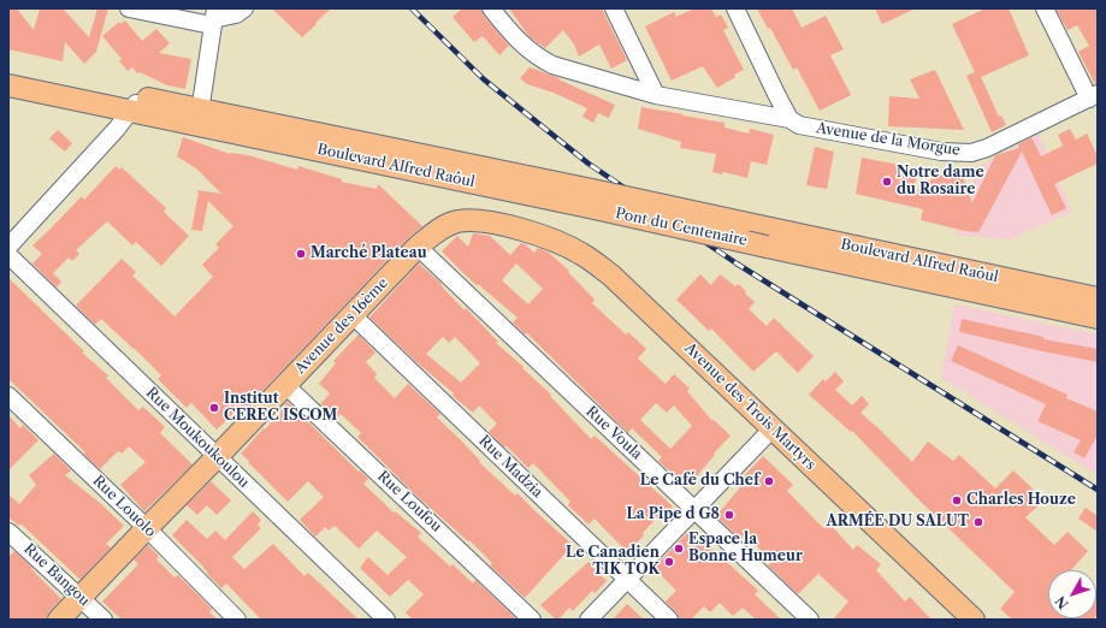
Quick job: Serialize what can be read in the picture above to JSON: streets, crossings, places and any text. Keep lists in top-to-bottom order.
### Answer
{
  "streets": {
    "main road": [
      "Boulevard Alfred Raôul",
      "Pont du Centenaire",
      "Avenue des 16ème",
      "Avenue des Trois Martyrs"
    ],
    "street": [
      "Avenue de la Morgue",
      "Rue Voula",
      "Rue Moukoukoulou",
      "Rue Madzia",
      "Rue Loufou",
      "Rue Louolo",
      "Rue Bangou"
    ]
  },
  "crossings": [
    ["Boulevard Alfred Raôul", "Pont du Centenaire"],
    ["Avenue des 16ème", "Avenue des Trois Martyrs"],
    ["Avenue des 16ème", "Rue Voula"],
    ["Avenue des 16ème", "Rue Moukoukoulou"],
    ["Avenue des 16ème", "Rue Madzia"],
    ["Avenue des 16ème", "Rue Loufou"],
    ["Avenue des 16ème", "Rue Louolo"],
    ["Avenue des 16ème", "Rue Bangou"]
  ],
  "places": [
    "Notre dame du Rosaire",
    "Marché Plateau",
    "Institut CEREC ISCOM",
    "Le Café du Chef",
    "Charles Houze",
    "La Pipe d G8",
    "ARMÉE DU SALUT",
    "Espace la Bonne Humeur",
    "Le Canadien TIK TOK"
  ],
  "north": "bottom left"
}
